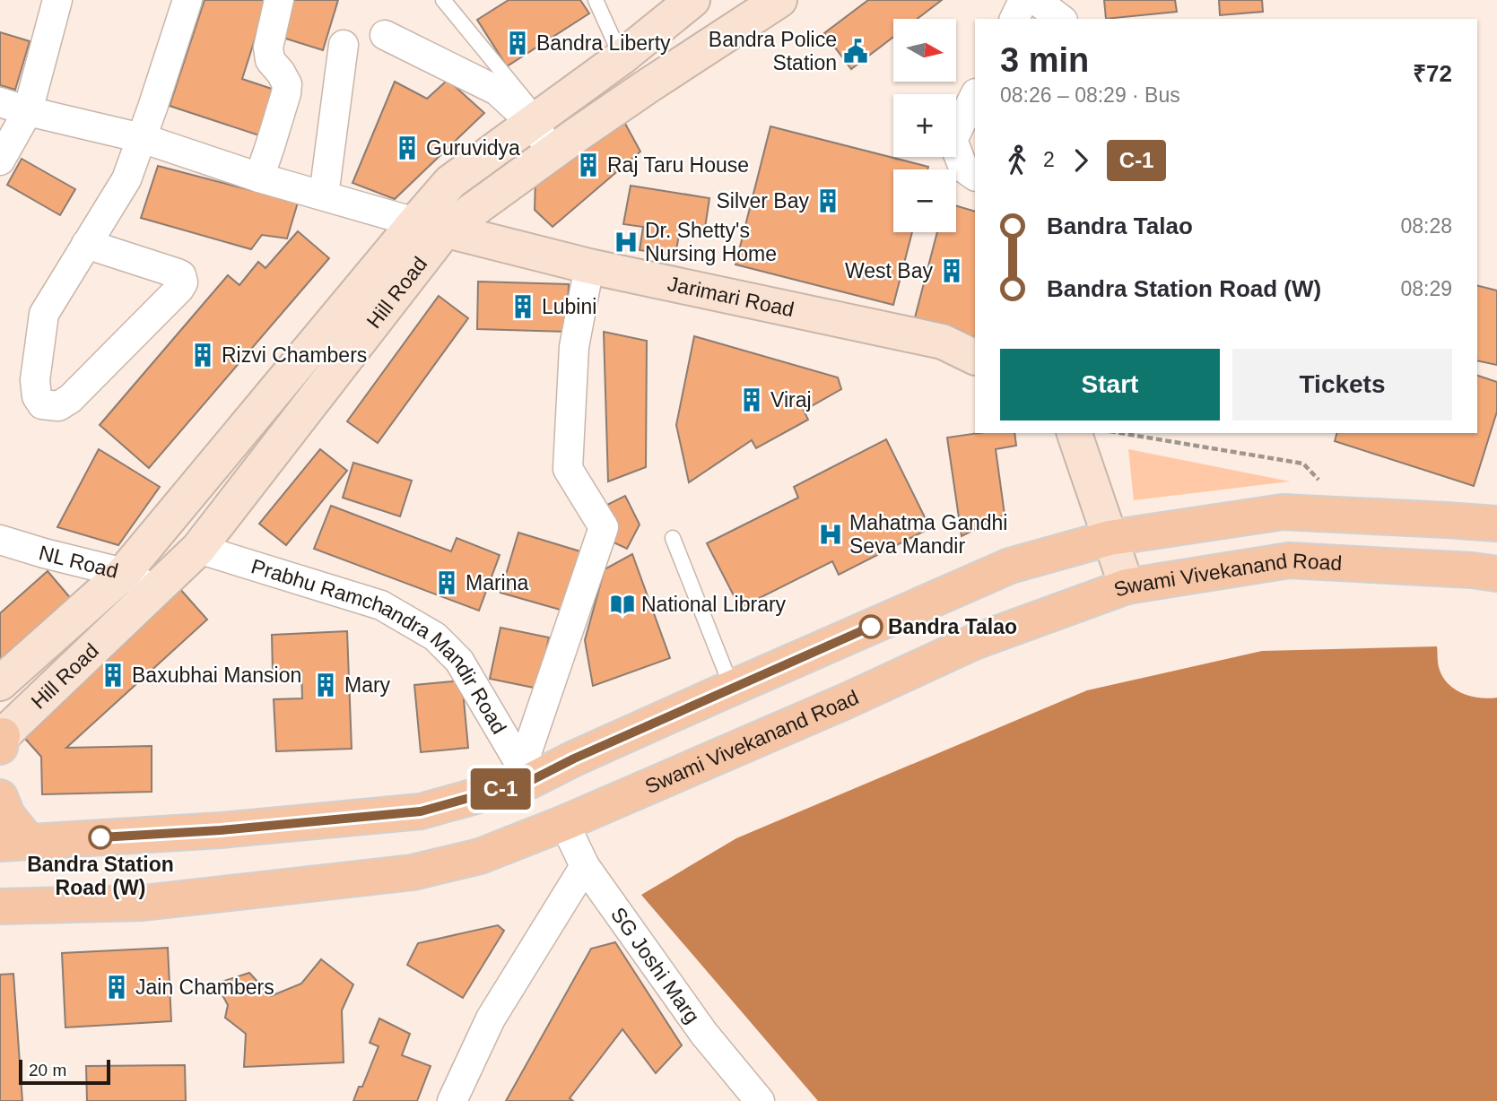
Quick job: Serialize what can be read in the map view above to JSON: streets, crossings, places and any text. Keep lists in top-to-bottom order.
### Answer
{
  "streets": {
    "main road": ["Hill Road", "Jarimari Road", "Swami Vivekanand Road"],
    "street": ["NL Road", "Prabhu Ramchandra Mandir Road", "SG Joshi Marg"]
  },
  "crossings": [
    ["Hill Road", "Jarimari Road"],
    ["Hill Road", "NL Road"],
    ["Hill Road", "Prabhu Ramchandra Mandir Road"],
    ["Swami Vivekanand Road", "SG Joshi Marg"]
  ],
  "places": {
    "building": [
      "Bandra Liberty",
      "Guruvidya",
      "Raj Taru House",
      "Silver Bay",
      "West Bay",
      "Lubini",
      "Rizvi Chambers",
      "Viraj",
      "Marina",
      "Baxubhai Mansion",
      "Mary",
      "Jain Chambers"
    ],
    "public building": ["Bandra Police Station"],
    "hospital": ["Dr. Shetty's Nursing Home", "Mahatma Gandhi Seva Mandir"],
    "library": ["National Library"],
    "other": ["Bandra Talao", "Bandra Station Road (W)"]
  },
  "lines": ["bus line C-1"],
  "scale_bar": "20 m",
  "north": "right",
  "page": {
    "on_map": "C-1",
    "map_buttons": ["+", "−"],
    "heading": ["3 min", "08:26 – 08:29 · Bus", "₹72"],
    "legs": ["2", "C-1"],
    "list": [
      {
        "name": "Bandra Talao",
        "value": "08:28"
      },
      {
        "name": "Bandra Station Road (W)",
        "value": "08:29"
      }
    ],
    "buttons": ["Start", "Tickets"],
    "scale": "20 m"
  }
}
